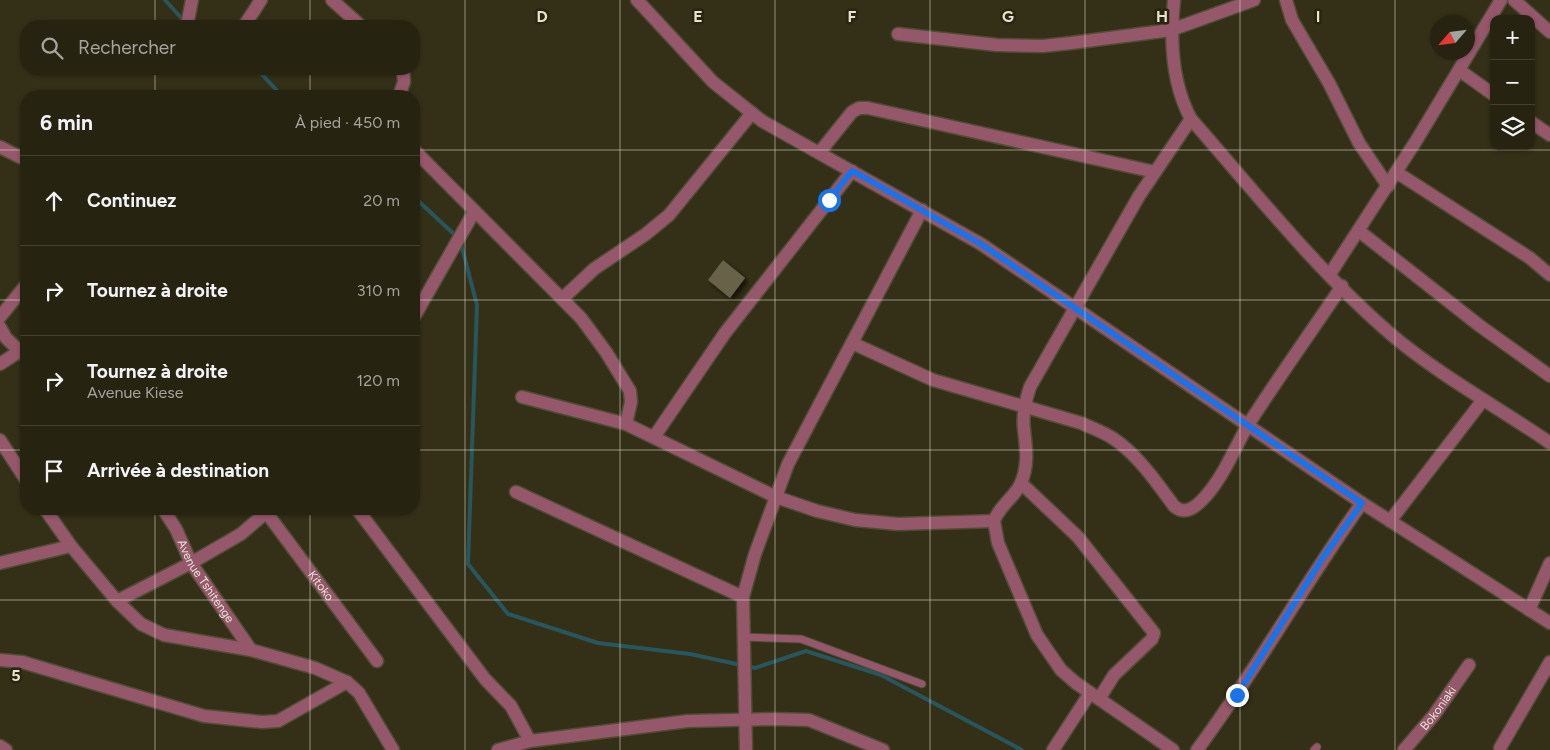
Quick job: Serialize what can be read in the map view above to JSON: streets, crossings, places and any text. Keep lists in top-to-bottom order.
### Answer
{
  "streets": {
    "street": ["Avenue Tshitenge", "Kitoko", "Bokoniaki"]
  },
  "north": "bottom left",
  "page": {
    "map_buttons": ["+", "−"],
    "search": "Rechercher",
    "heading": ["6 min", "À pied · 450 m"],
    "list": [
      ["Continuez", "20 m"],
      ["Tournez à droite", "310 m"],
      ["Tournez à droite", "Avenue Kiese", "120 m"],
      "Arrivée à destination"
    ]
  },
  "grid": {
    "columns": [
      "D",
      "E",
      "F",
      "G",
      "H",
      "I"
    ],
    "rows": ["5"]
  }
}
